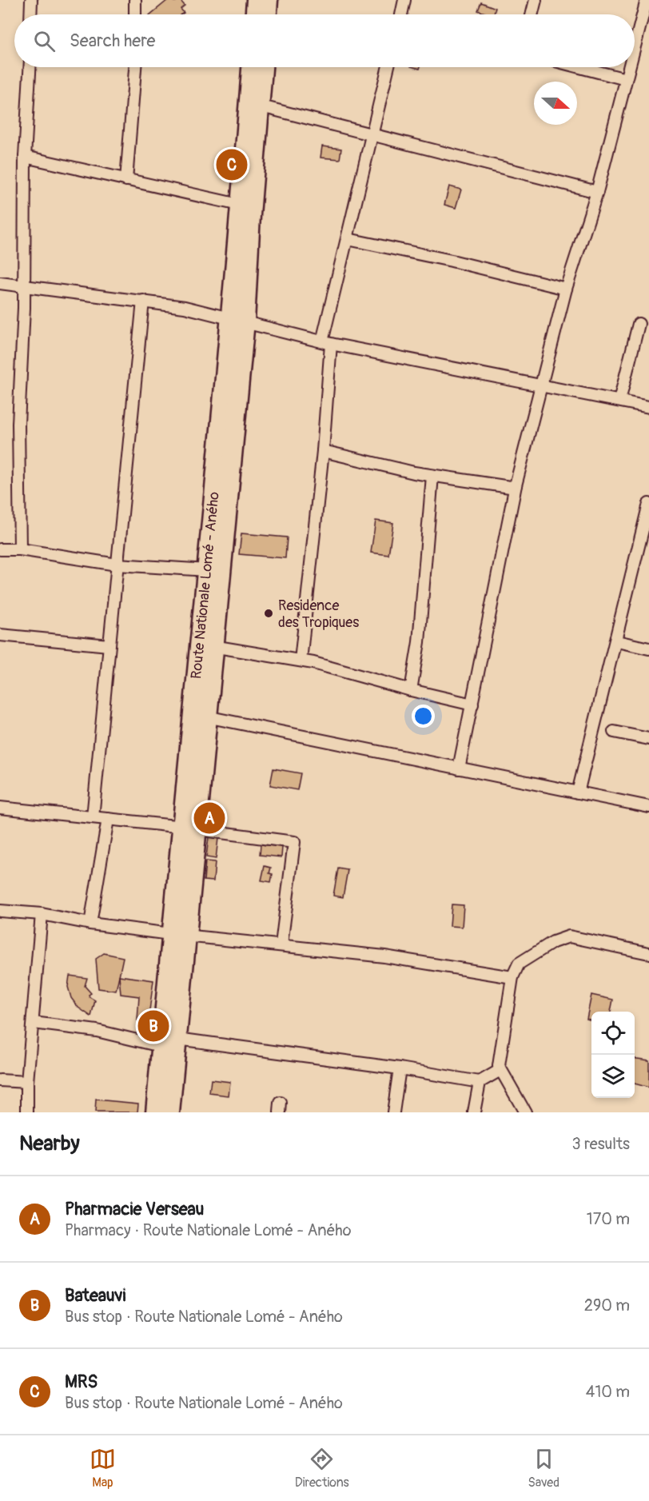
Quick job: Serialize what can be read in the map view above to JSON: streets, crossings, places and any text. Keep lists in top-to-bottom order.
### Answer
{
  "streets": {
    "highway": ["Route Nationale Lomé - Aného"]
  },
  "places": ["Residence des Tropiques"],
  "north": "right",
  "page": {
    "search": "Search here",
    "pins": ["C", "A", "B"],
    "heading": ["Nearby", "3 results"],
    "list": [
      {
        "mark": "A",
        "name": "Pharmacie Verseau",
        "note": "Pharmacy · Route Nationale Lomé - Aného",
        "value": "170 m"
      },
      {
        "mark": "B",
        "name": "Bateauvi",
        "note": "Bus stop · Route Nationale Lomé - Aného",
        "value": "290 m"
      },
      {
        "mark": "C",
        "name": "MRS",
        "note": "Bus stop · Route Nationale Lomé - Aného",
        "value": "410 m"
      }
    ],
    "nav": ["Map", "Directions", "Saved"]
  }
}
